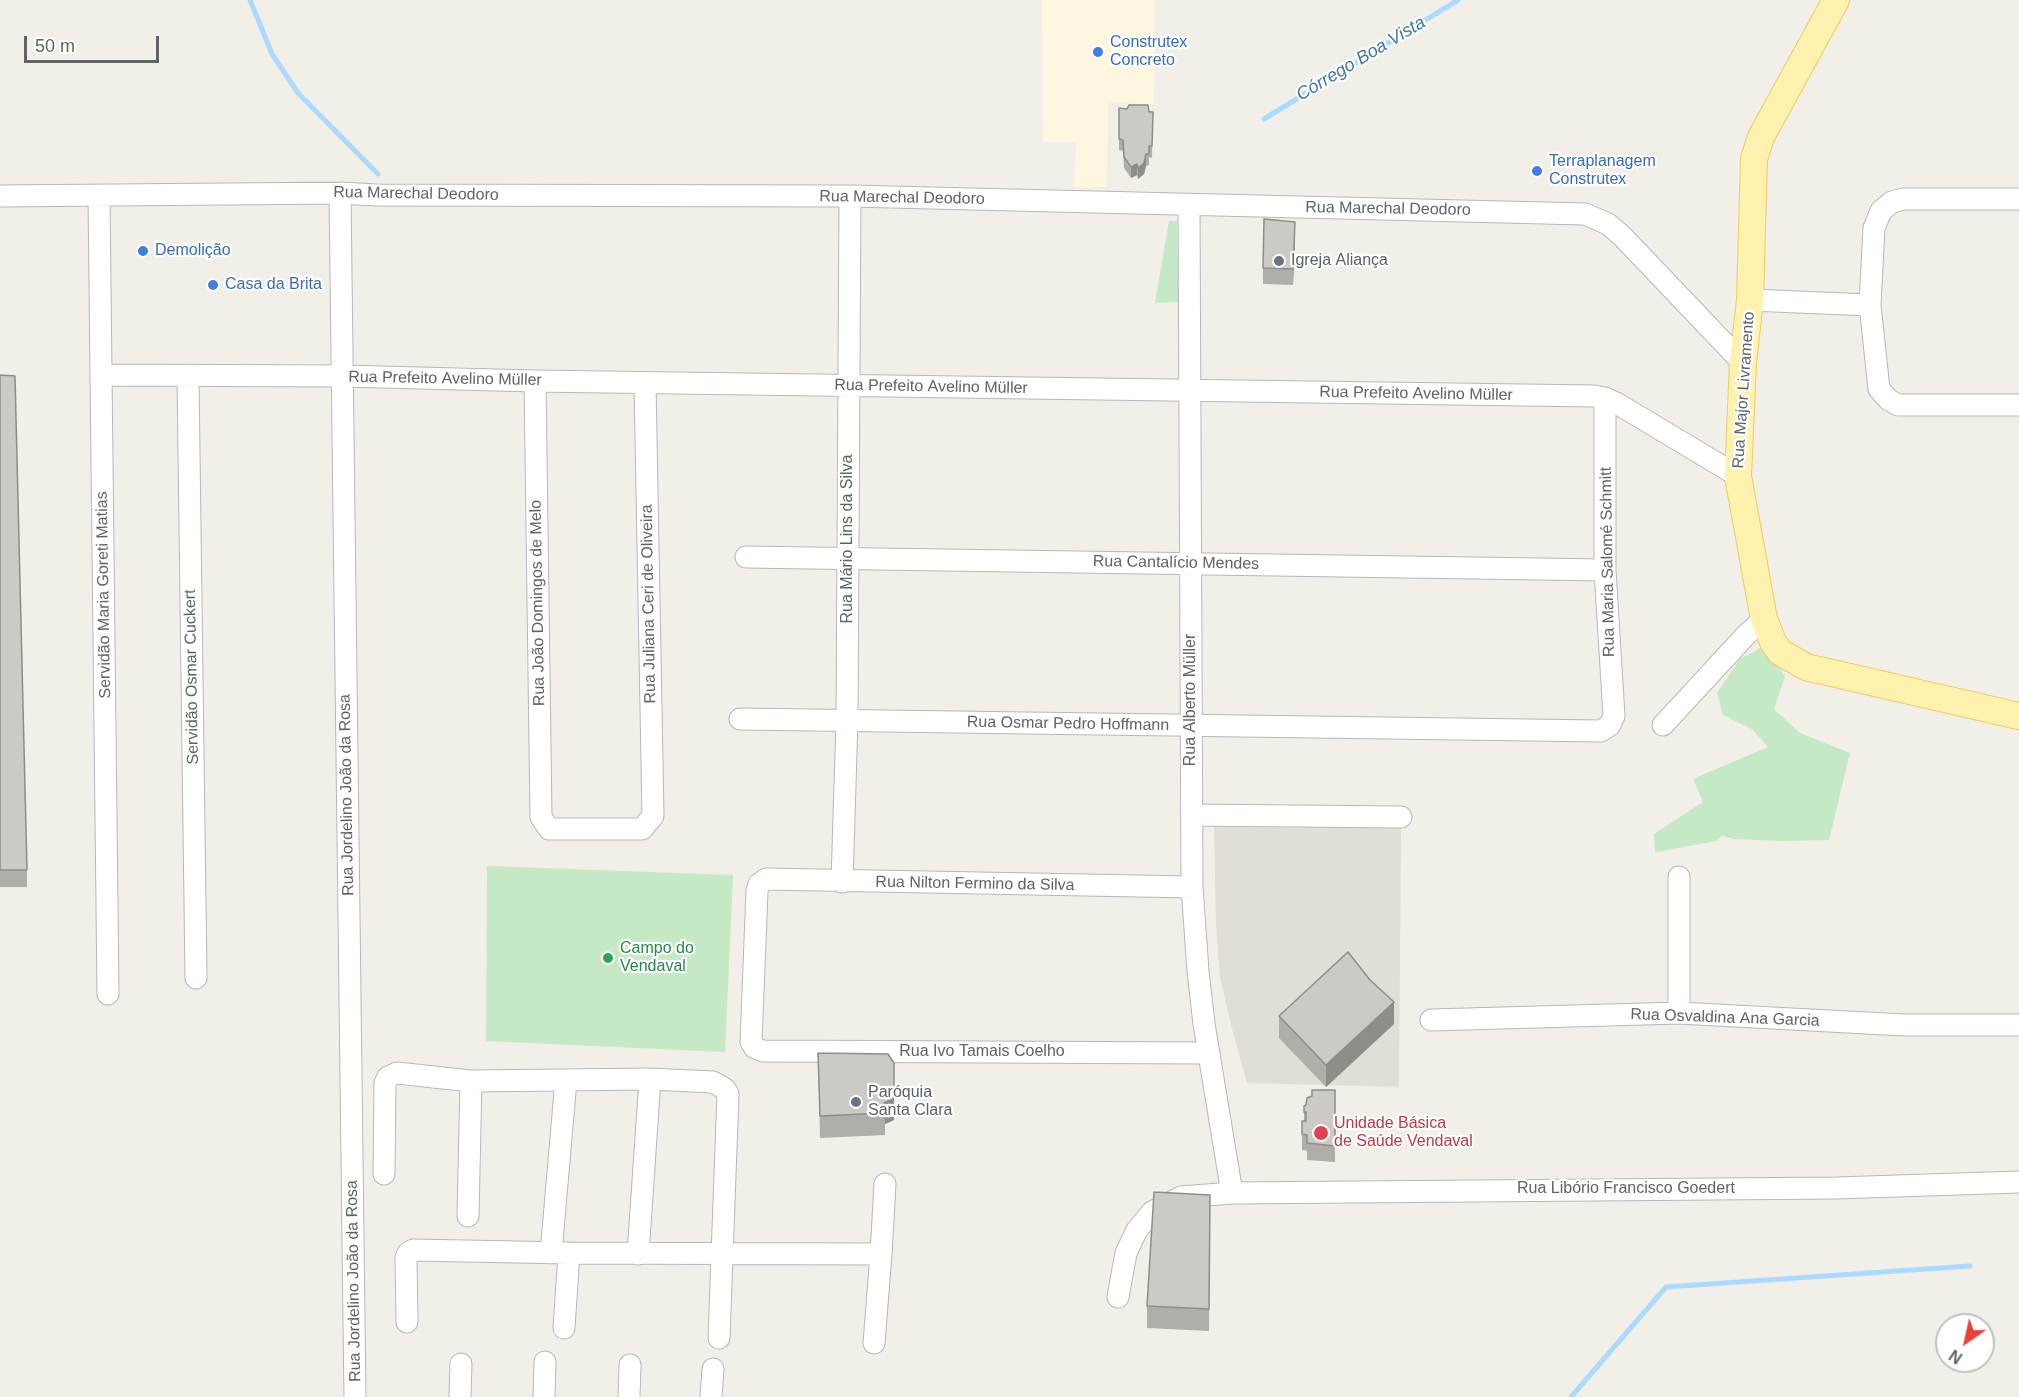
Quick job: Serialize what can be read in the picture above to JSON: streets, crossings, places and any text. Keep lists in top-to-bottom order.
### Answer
{
  "streets": {
    "main road": ["Rua Major Livramento"],
    "street": [
      "Rua Marechal Deodoro",
      "Rua Prefeito Avelino Müller",
      "Rua Mário Lins da Silva",
      "Rua Maria Salomé Schmitt",
      "Rua Cantalício Mendes",
      "Servidão Maria Goreti Matias",
      "Rua João Domingos de Melo",
      "Rua Juliana Ceri de Oliveira",
      "Servidão Osmar Cuckert",
      "Rua Alberto Müller",
      "Rua Osmar Pedro Hoffmann",
      "Rua Jordelino João da Rosa",
      "Rua Nilton Fermino da Silva",
      "Rua Osvaldina Ana Garcia",
      "Rua Ivo Tamais Coelho",
      "Rua Libório Francisco Goedert"
    ]
  },
  "crossings": [
    ["Rua Marechal Deodoro", "Rua Major Livramento"],
    ["Rua Marechal Deodoro", "Rua Mário Lins da Silva"],
    ["Rua Marechal Deodoro", "Servidão Maria Goreti Matias"],
    ["Rua Marechal Deodoro", "Rua Alberto Müller"],
    ["Rua Marechal Deodoro", "Rua Jordelino João da Rosa"],
    ["Rua Prefeito Avelino Müller", "Rua Major Livramento"],
    ["Rua Prefeito Avelino Müller", "Rua Mário Lins da Silva"],
    ["Rua Prefeito Avelino Müller", "Rua Maria Salomé Schmitt"],
    ["Rua Prefeito Avelino Müller", "Servidão Maria Goreti Matias"],
    ["Rua Prefeito Avelino Müller", "Rua João Domingos de Melo"],
    ["Rua Prefeito Avelino Müller", "Rua Juliana Ceri de Oliveira"],
    ["Rua Prefeito Avelino Müller", "Servidão Osmar Cuckert"],
    ["Rua Prefeito Avelino Müller", "Rua Alberto Müller"],
    ["Rua Prefeito Avelino Müller", "Rua Jordelino João da Rosa"],
    ["Rua Mário Lins da Silva", "Rua Cantalício Mendes"],
    ["Rua Mário Lins da Silva", "Rua Osmar Pedro Hoffmann"],
    ["Rua Mário Lins da Silva", "Rua Nilton Fermino da Silva"],
    ["Rua Maria Salomé Schmitt", "Rua Cantalício Mendes"],
    ["Rua Maria Salomé Schmitt", "Rua Osmar Pedro Hoffmann"],
    ["Rua Cantalício Mendes", "Rua Alberto Müller"],
    ["Rua João Domingos de Melo", "Rua Juliana Ceri de Oliveira"],
    ["Rua Alberto Müller", "Rua Osmar Pedro Hoffmann"],
    ["Rua Alberto Müller", "Rua Nilton Fermino da Silva"],
    ["Rua Alberto Müller", "Rua Ivo Tamais Coelho"],
    ["Rua Alberto Müller", "Rua Libório Francisco Goedert"],
    ["Rua Nilton Fermino da Silva", "Rua Ivo Tamais Coelho"]
  ],
  "water": ["Córrego Boa Vista"],
  "places": [
    "Construtex Concreto",
    "Terraplanagem Construtex",
    "Demolição",
    "Igreja Aliança",
    "Casa da Brita",
    "Campo do Vendaval",
    "Paróquia Santa Clara",
    "Unidade Básica de Saúde Vendaval"
  ],
  "scale_bar": "50 m",
  "north": "bottom left"
}
